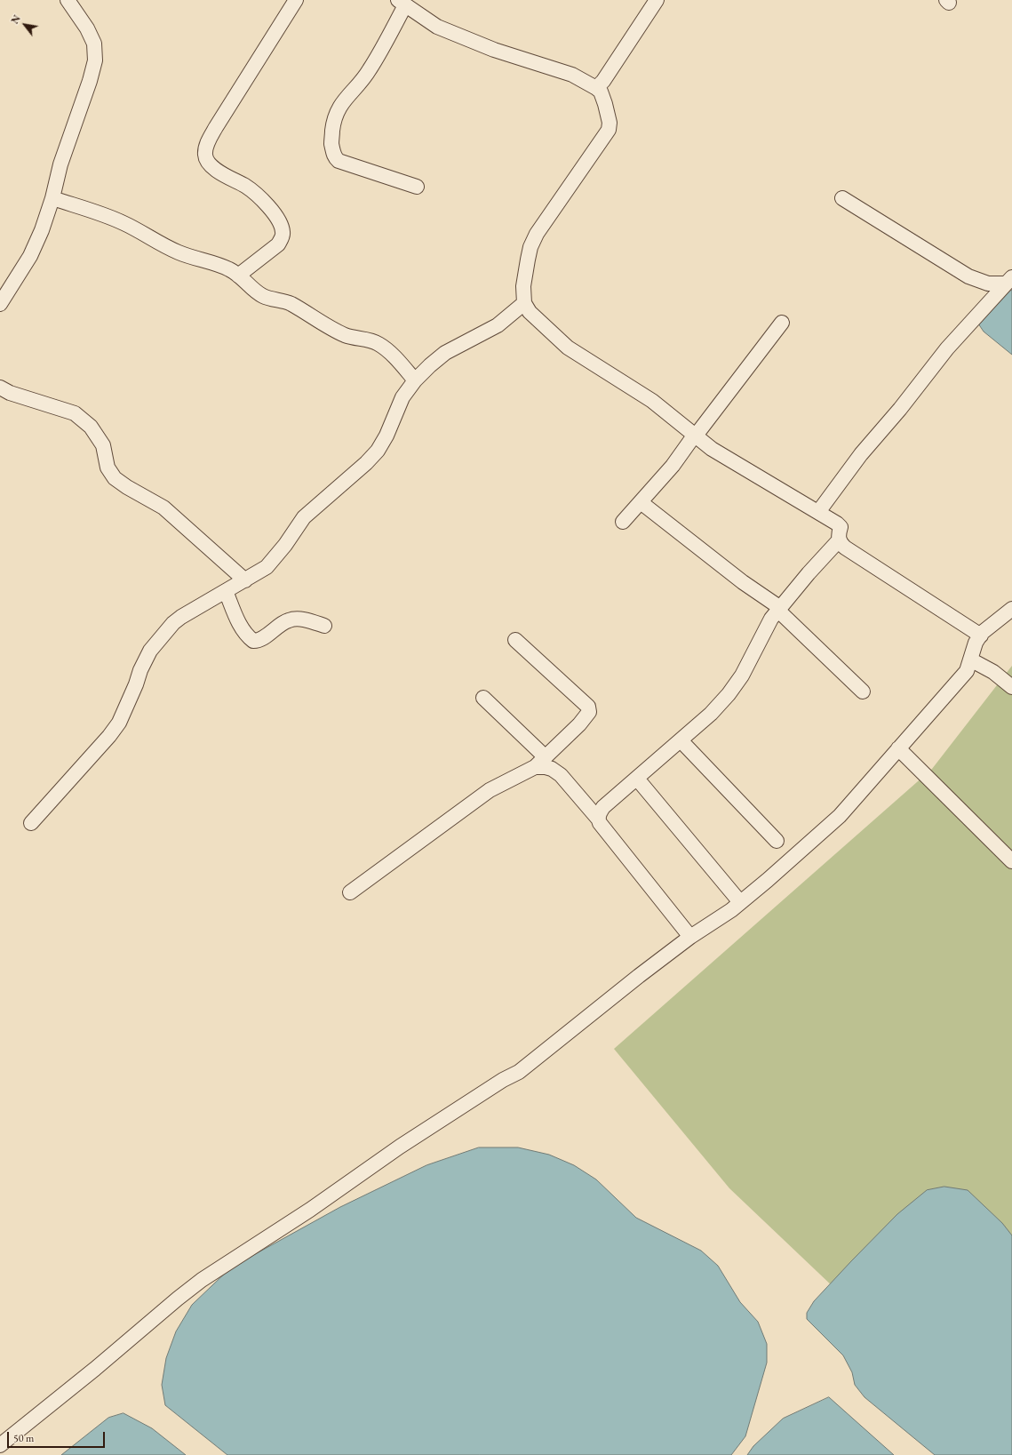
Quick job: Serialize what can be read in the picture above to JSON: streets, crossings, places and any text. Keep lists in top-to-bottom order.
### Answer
{
  "scale_bar": "50 m",
  "north": "top left"
}
